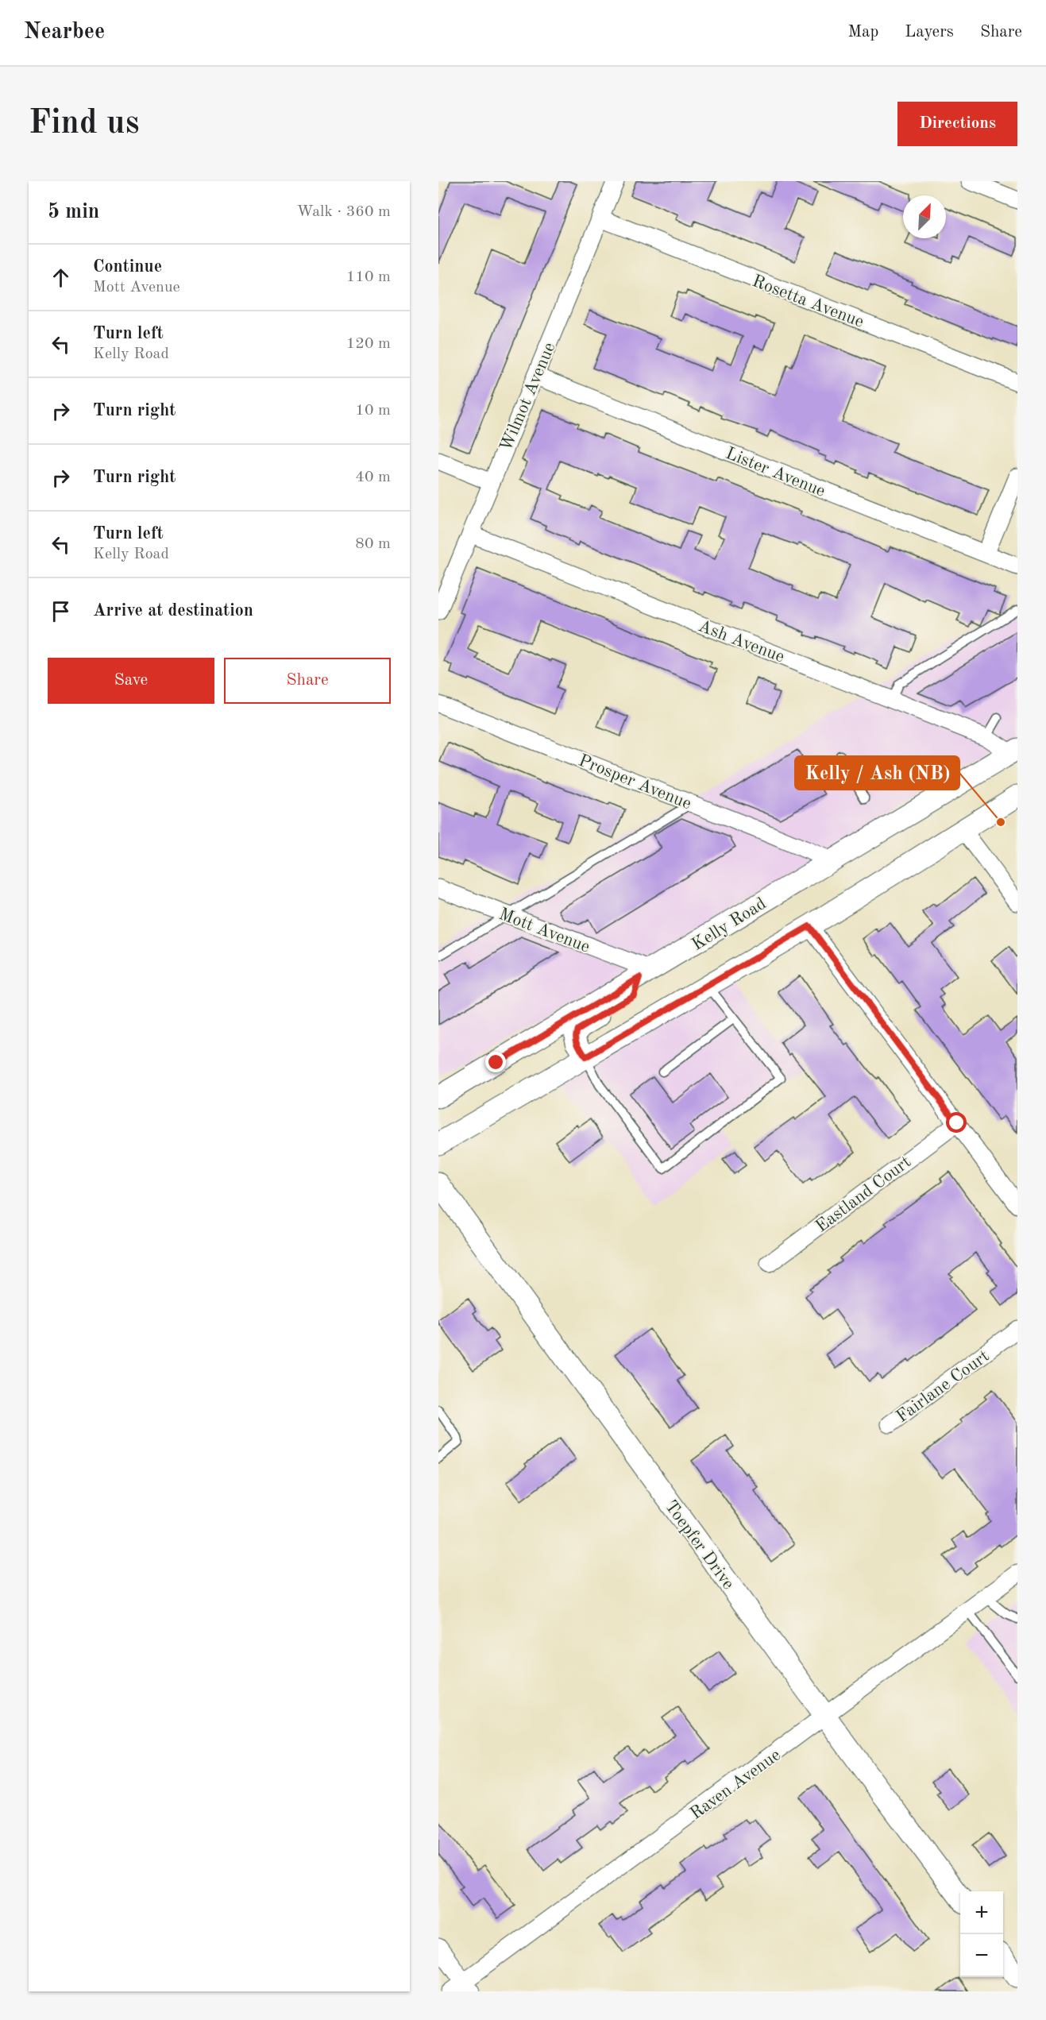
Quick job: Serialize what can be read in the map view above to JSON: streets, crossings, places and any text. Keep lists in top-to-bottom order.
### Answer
{
  "streets": {
    "street": [
      "Rosetta Avenue",
      "Wilmot Avenue",
      "Lister Avenue",
      "Ash Avenue",
      "Prosper Avenue",
      "Kelly Road",
      "Mott Avenue",
      "Eastland Court",
      "Fairlane Court",
      "Toepfer Drive",
      "Raven Avenue"
    ]
  },
  "crossings": [
    ["Rosetta Avenue", "Wilmot Avenue"],
    ["Wilmot Avenue", "Lister Avenue"],
    ["Wilmot Avenue", "Ash Avenue"],
    ["Ash Avenue", "Kelly Road"],
    ["Prosper Avenue", "Kelly Road"],
    ["Kelly Road", "Mott Avenue"],
    ["Toepfer Drive", "Raven Avenue"]
  ],
  "places": ["Kelly / Ash (NB)"],
  "north": "top right",
  "page": {
    "header": "Nearbee",
    "nav": ["Map", "Layers", "Share"],
    "buttons": [
      "Directions",
      ["Save", "Share"]
    ],
    "title": "Find us",
    "heading": ["5 min", "Walk · 360 m"],
    "list": [
      ["Continue", "Mott Avenue", "110 m"],
      ["Turn left", "Kelly Road", "120 m"],
      ["Turn right", "10 m"],
      ["Turn right", "40 m"],
      ["Turn left", "Kelly Road", "80 m"],
      "Arrive at destination"
    ],
    "map_buttons": ["+", "−"]
  }
}
